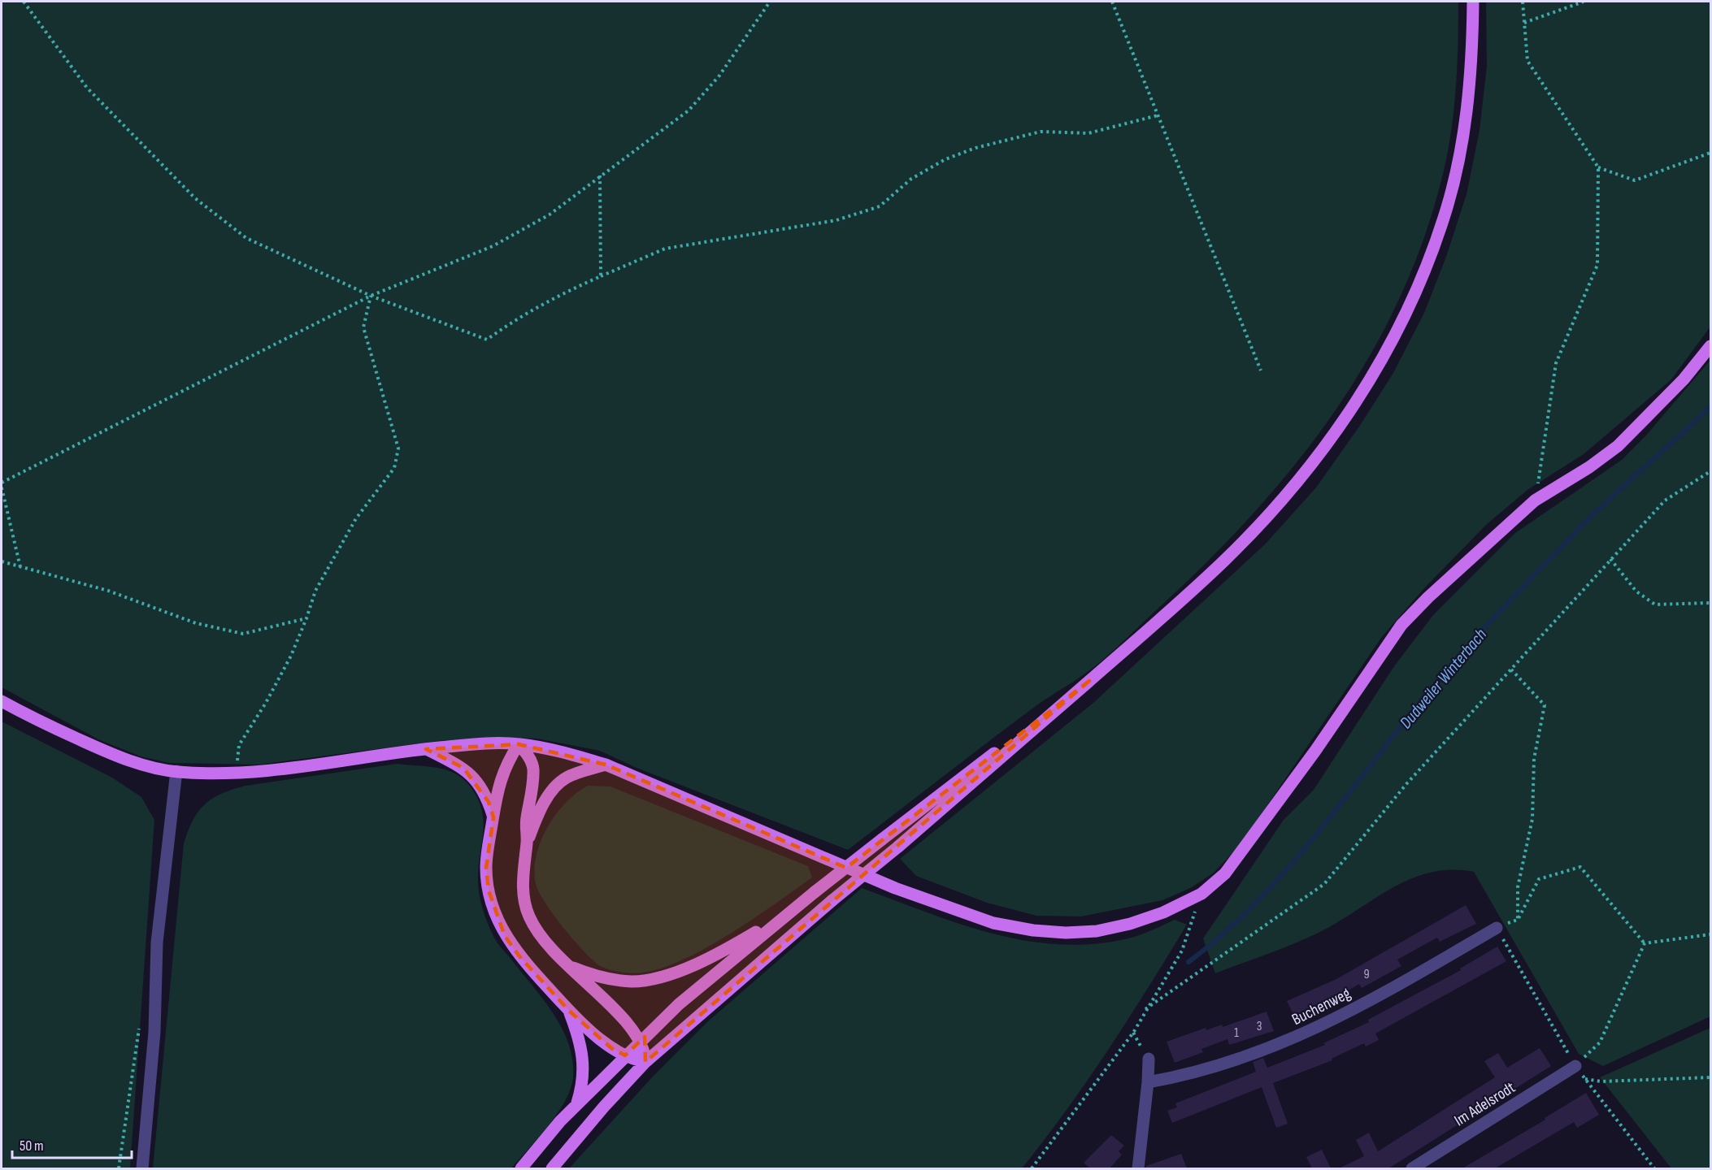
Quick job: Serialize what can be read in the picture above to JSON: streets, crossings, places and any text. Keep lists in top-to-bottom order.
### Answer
{
  "streets": {
    "street": ["Buchenweg", "Im Adelsrodt"]
  },
  "water": ["Dudweiler Winterbach"],
  "house_numbers": ["9", "3", "1"],
  "scale_bar": "50 m"
}
